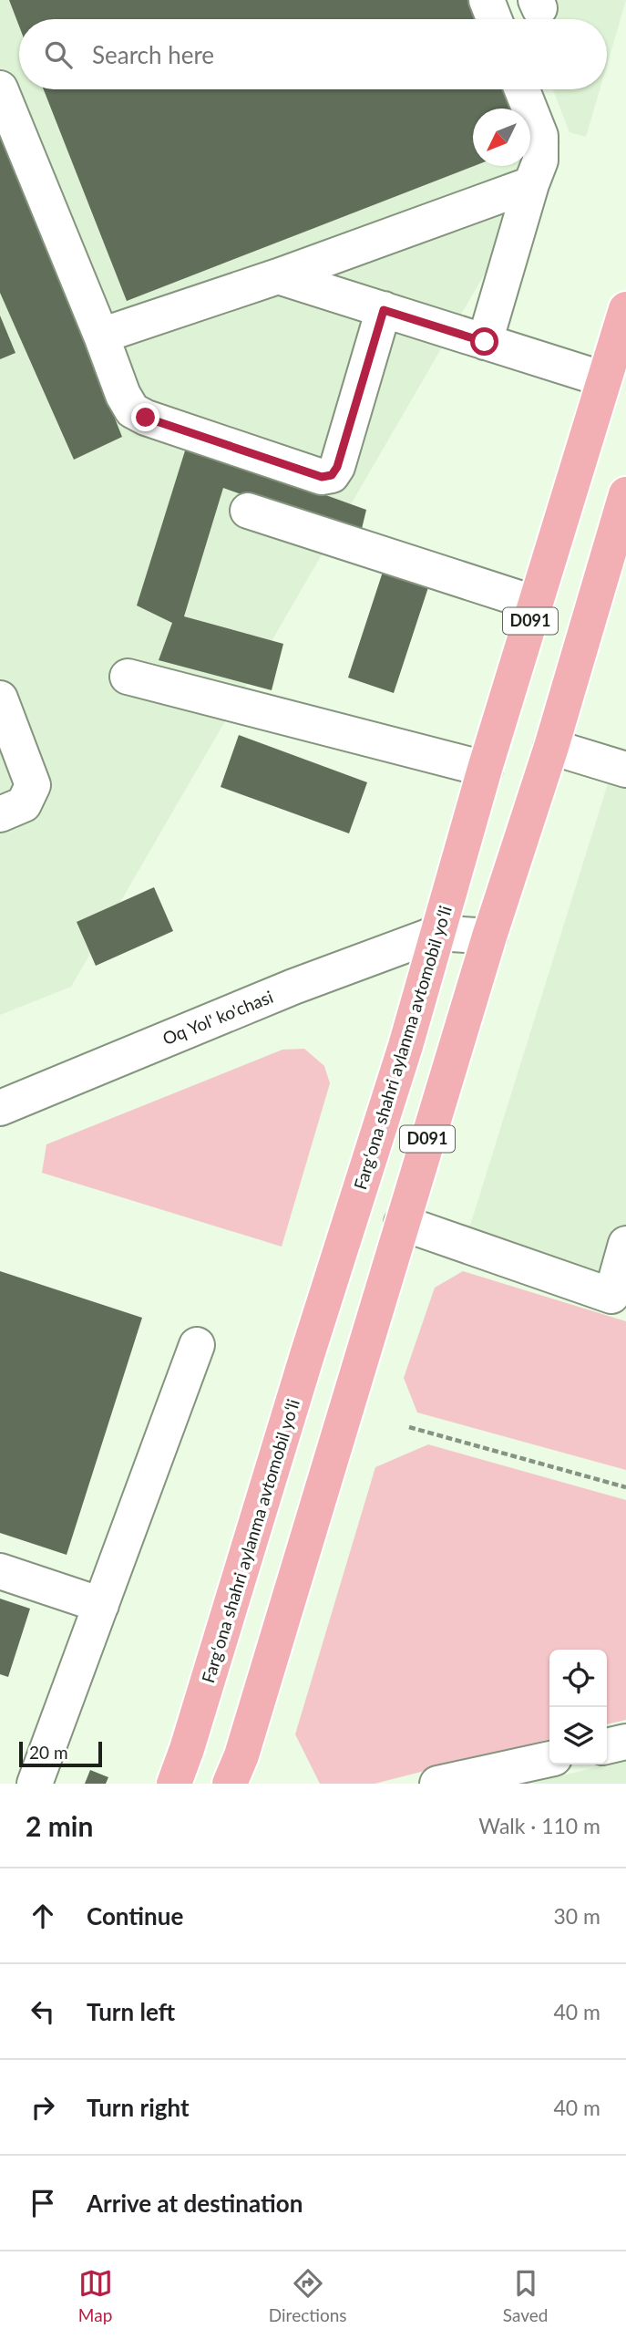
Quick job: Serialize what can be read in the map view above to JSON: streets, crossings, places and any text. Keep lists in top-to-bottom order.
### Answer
{
  "streets": {
    "highway": ["D091", "Fargʻona shahri aylanma avtomobil yoʻli"],
    "street": ["Oq Yol' ko'chasi"]
  },
  "crossings": [
    ["Oq Yol' ko'chasi", "Fargʻona shahri aylanma avtomobil yoʻli"]
  ],
  "scale_bar": "20 m",
  "north": "bottom left",
  "page": {
    "search": "Search here",
    "scale": "20 m",
    "heading": ["2 min", "Walk · 110 m"],
    "list": [
      ["Continue", "30 m"],
      ["Turn left", "40 m"],
      ["Turn right", "40 m"],
      "Arrive at destination"
    ],
    "nav": ["Map", "Directions", "Saved"]
  }
}
